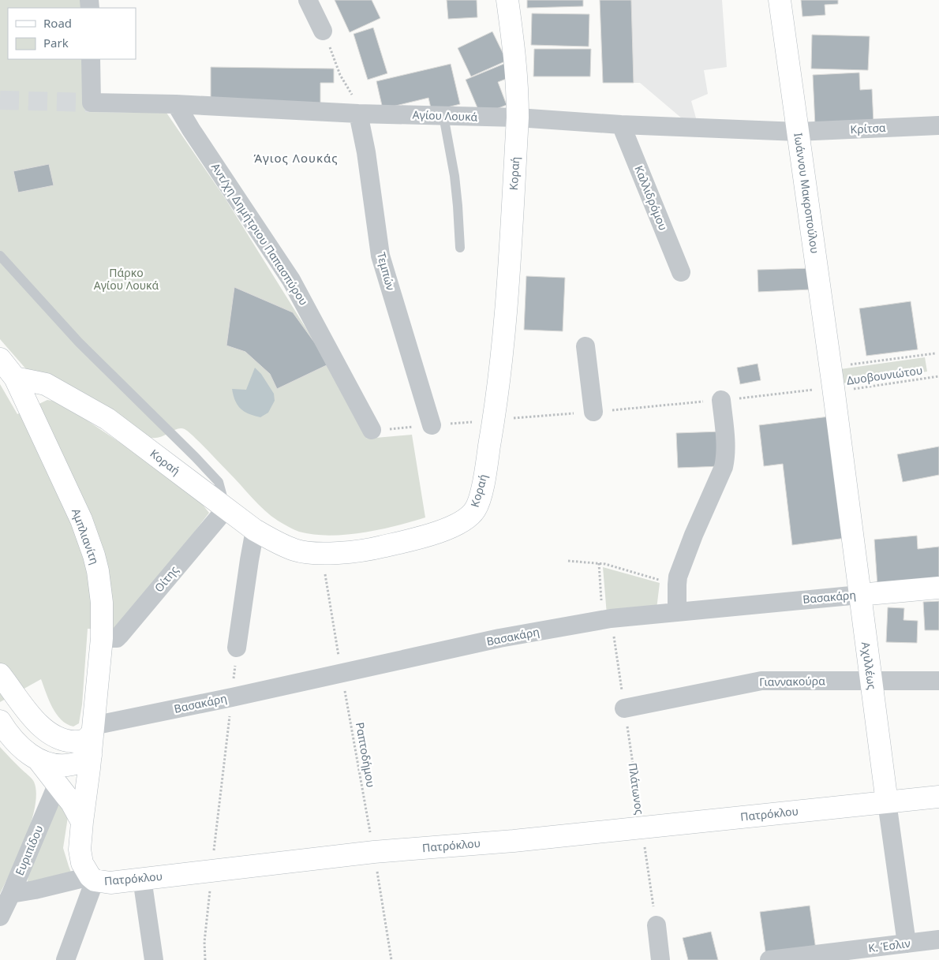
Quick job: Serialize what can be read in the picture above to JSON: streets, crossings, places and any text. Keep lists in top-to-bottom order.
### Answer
{
  "streets": {
    "street": [
      "Αγίου Λουκά",
      "Κρίτσα",
      "Κοραή",
      "Ιωάννου Μακροπούλου",
      "Καλλιδρόμου",
      "Αντ/χη Δημήτριου Παπασπύρου",
      "Τεμπών",
      "Αμπλιανίτη",
      "Οίτης",
      "Βασακάρη",
      "Αχιλλέως",
      "Γιαννακούρα",
      "Πατρόκλου",
      "Ευριπίδου",
      "K. Έσλιν"
    ],
    "path": ["Δυοβουνιώτου", "Ραπτοδήμου", "Πλάτωνος"]
  },
  "crossings": [
    ["Αγίου Λουκά", "Κρίτσα"],
    ["Αγίου Λουκά", "Κοραή"],
    ["Αγίου Λουκά", "Ιωάννου Μακροπούλου"],
    ["Αγίου Λουκά", "Καλλιδρόμου"],
    ["Αγίου Λουκά", "Αντ/χη Δημήτριου Παπασπύρου"],
    ["Αγίου Λουκά", "Τεμπών"],
    ["Κρίτσα", "Ιωάννου Μακροπούλου"],
    ["Κοραή", "Αμπλιανίτη"],
    ["Κοραή", "Οίτης"],
    ["Κοραή", "Ραπτοδήμου"],
    ["Ιωάννου Μακροπούλου", "Δυοβουνιώτου"],
    ["Ιωάννου Μακροπούλου", "Αχιλλέως"],
    ["Δυοβουνιώτου", "Αχιλλέως"],
    ["Αμπλιανίτη", "Οίτης"],
    ["Αμπλιανίτη", "Βασακάρη"],
    ["Αμπλιανίτη", "Πατρόκλου"],
    ["Βασακάρη", "Αχιλλέως"],
    ["Βασακάρη", "Ραπτοδήμου"],
    ["Βασακάρη", "Πλάτωνος"],
    ["Αχιλλέως", "Γιαννακούρα"],
    ["Αχιλλέως", "Πατρόκλου"],
    ["Αχιλλέως", "K. Έσλιν"],
    ["Γιαννακούρα", "Πλάτωνος"],
    ["Ραπτοδήμου", "Πατρόκλου"],
    ["Πλάτωνος", "Πατρόκλου"]
  ],
  "districts": ["Άγιος Λουκάς"],
  "parks": ["Πάρκο Αγίου Λουκά"],
  "legend": ["Road", "Park"]
}
